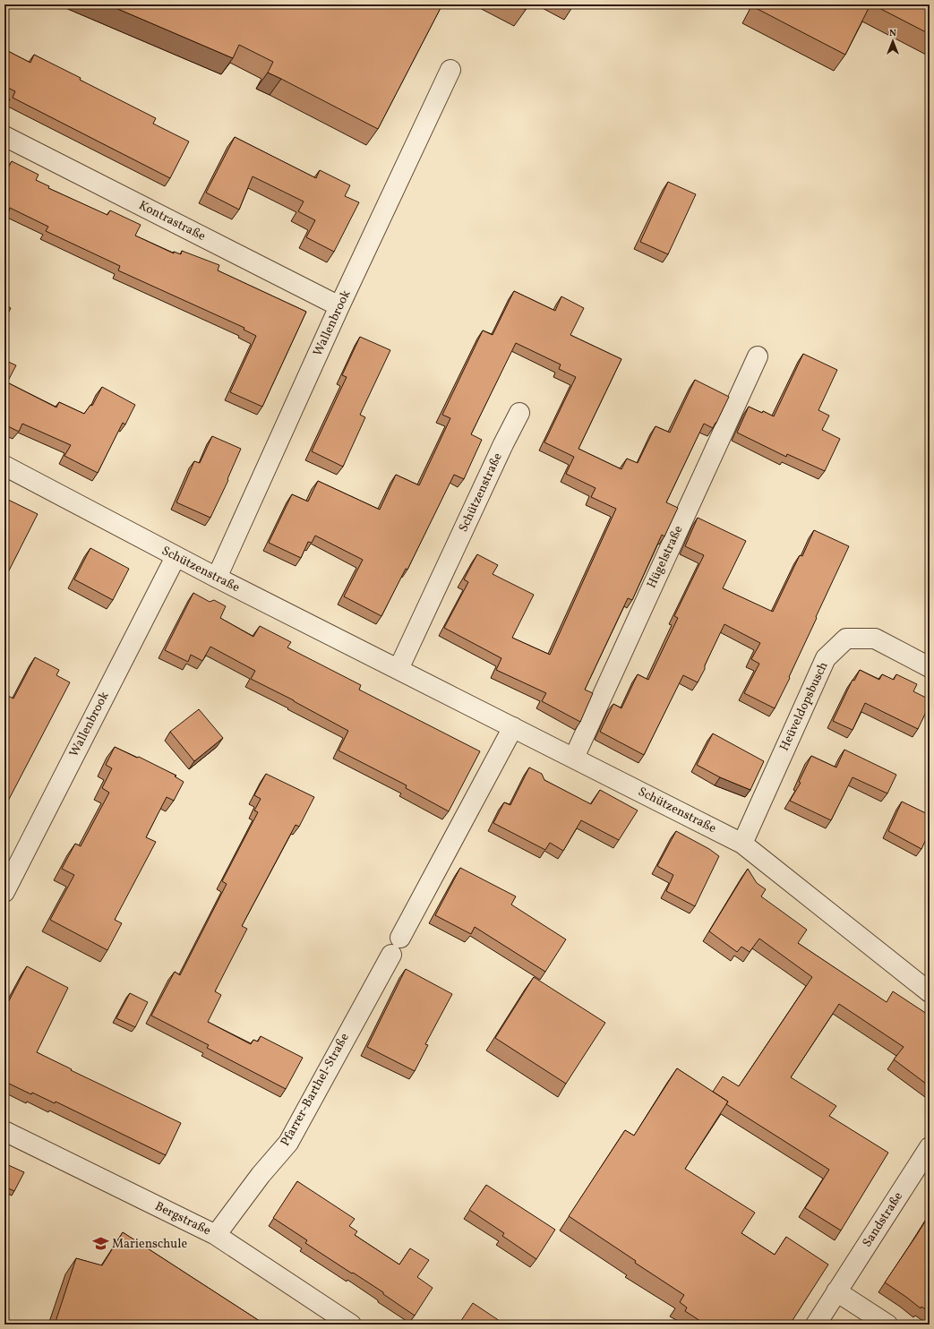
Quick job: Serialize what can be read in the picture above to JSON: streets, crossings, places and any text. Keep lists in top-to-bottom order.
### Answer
{
  "streets": {
    "street": [
      "Kontrastraße",
      "Wallenbrook",
      "Schützenstraße",
      "Hügelstraße",
      "Heüveldopsbusch",
      "Pfarrer-Barthel-Straße",
      "Bergstraße",
      "Sandstraße"
    ]
  },
  "crossings": [
    ["Kontrastraße", "Wallenbrook"],
    ["Wallenbrook", "Schützenstraße"],
    ["Schützenstraße", "Hügelstraße"],
    ["Schützenstraße", "Heüveldopsbusch"],
    ["Schützenstraße", "Pfarrer-Barthel-Straße"],
    ["Pfarrer-Barthel-Straße", "Bergstraße"]
  ],
  "places": {
    "school or university": ["Marienschule"]
  },
  "north": "top"
}
